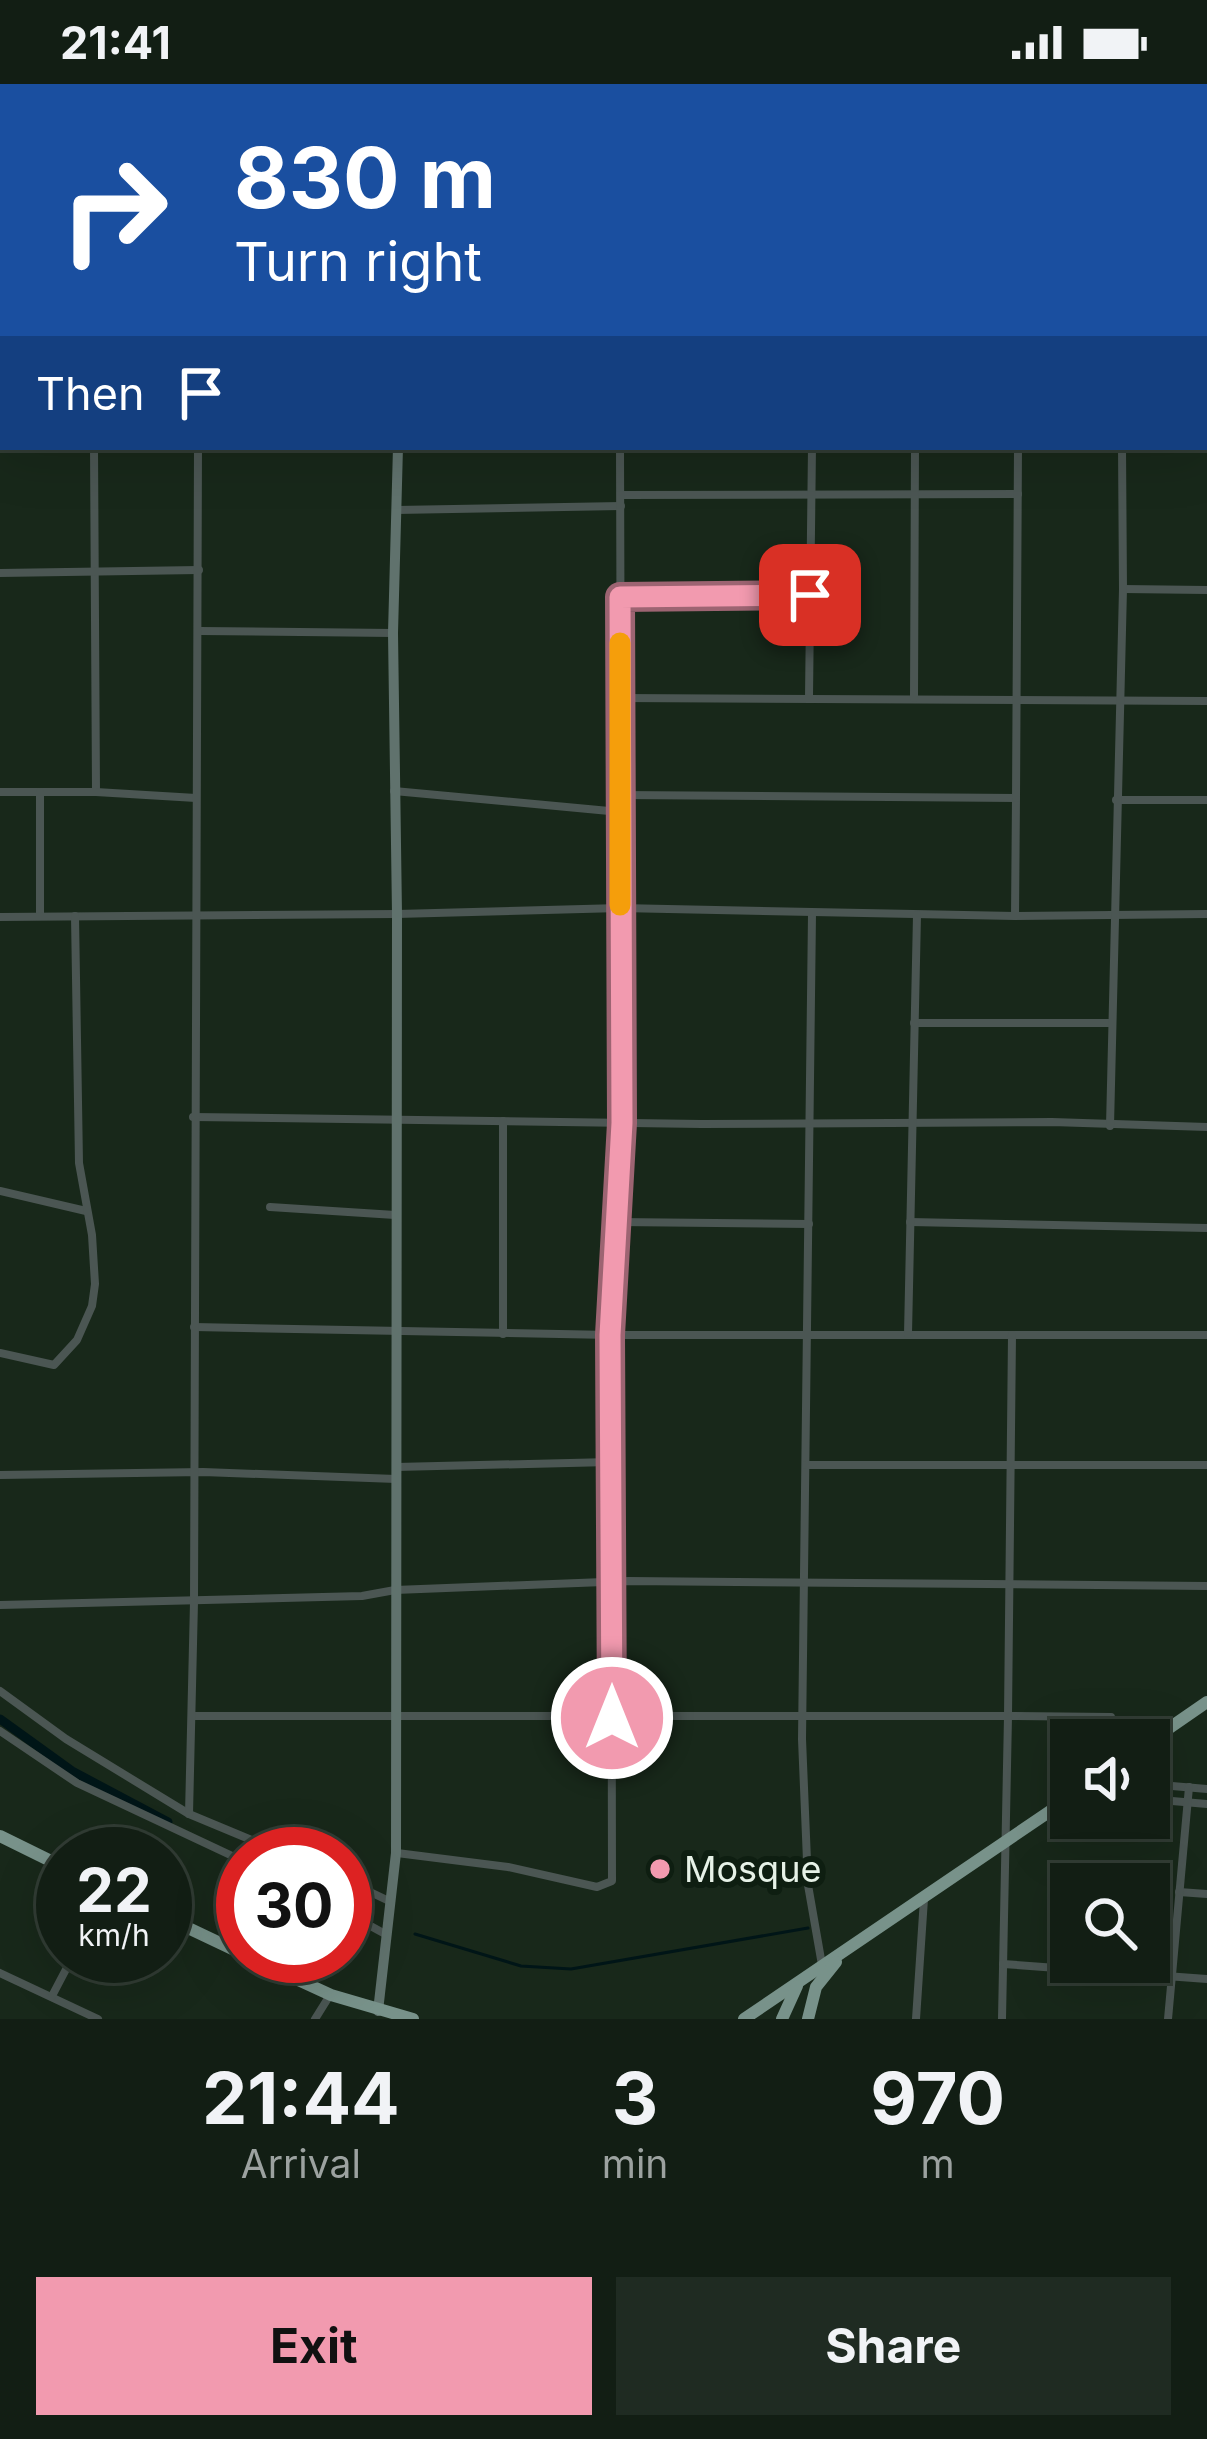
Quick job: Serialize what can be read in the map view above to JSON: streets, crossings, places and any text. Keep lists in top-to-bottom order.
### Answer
{
  "places": ["Mosque"],
  "page": {
    "status": "21:41",
    "turn": ["830 m", "Turn right"],
    "then": "Then",
    "speed": "22 km/h",
    "limit": "30",
    "eta": [
      "21:44",
      "Arrival",
      "3",
      "min",
      "970",
      "m"
    ],
    "buttons": ["Exit", "Share"]
  }
}
